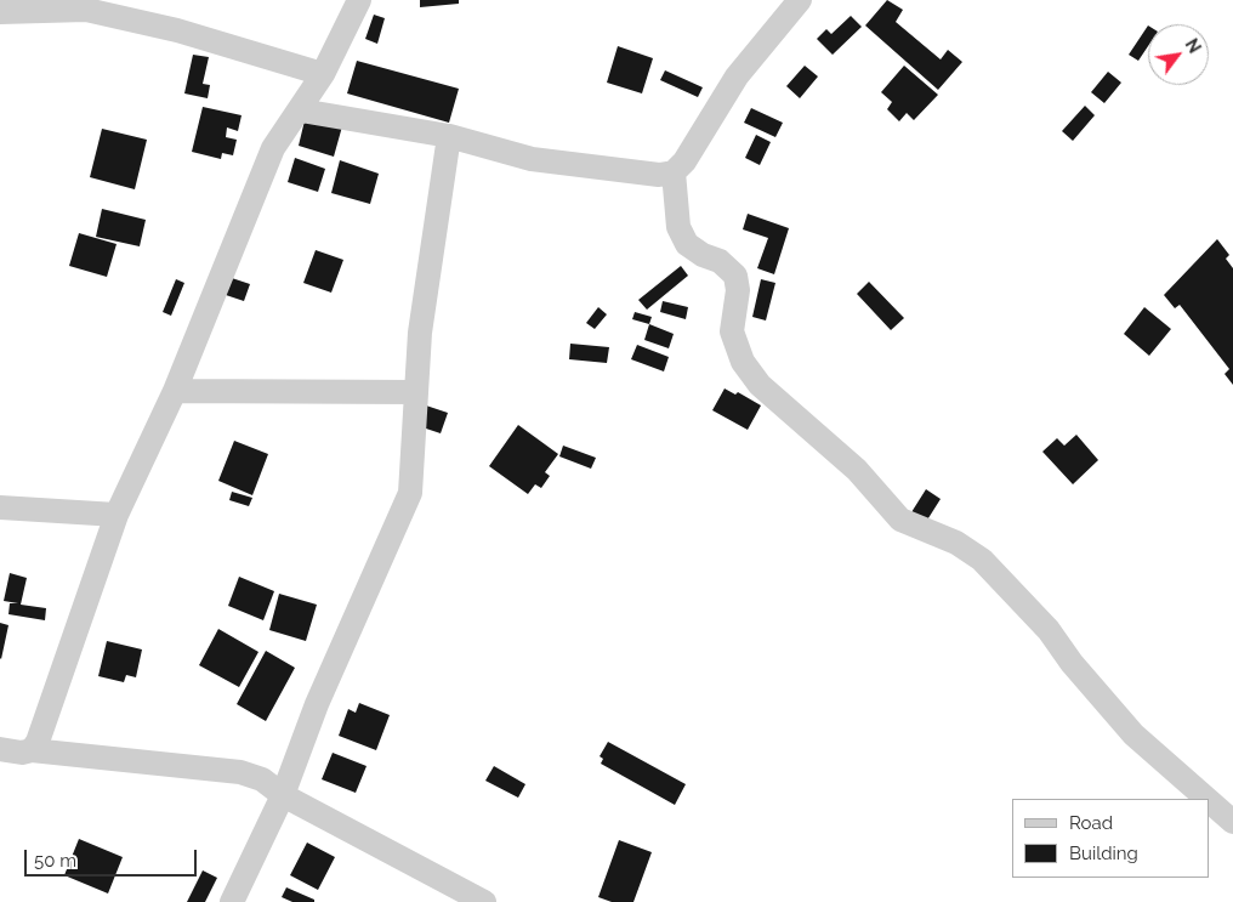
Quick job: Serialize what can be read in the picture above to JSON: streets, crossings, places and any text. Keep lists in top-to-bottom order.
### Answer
{
  "legend": ["Road", "Building"],
  "scale_bar": "50 m",
  "north": "top right"
}
